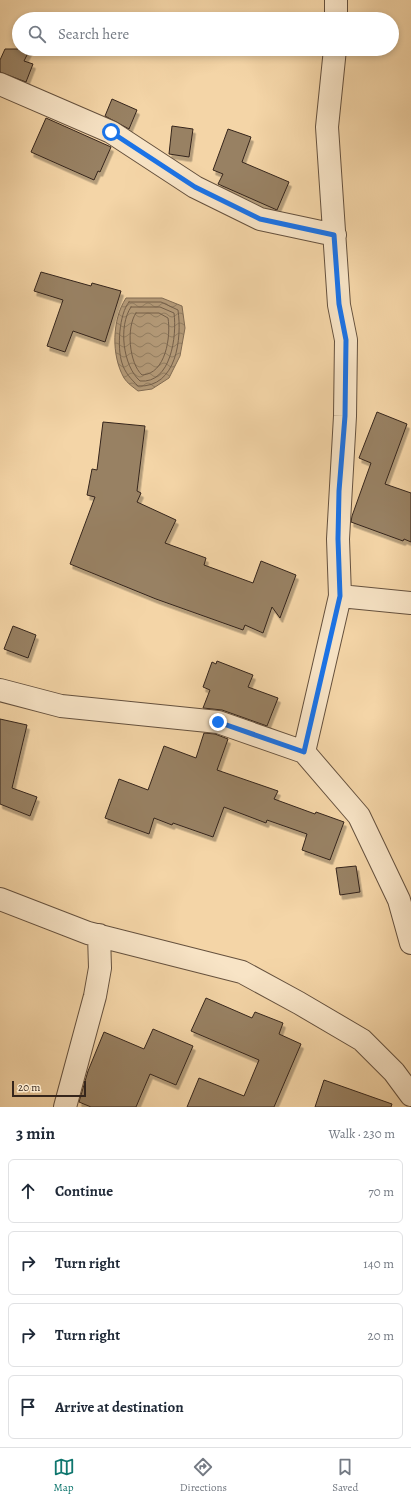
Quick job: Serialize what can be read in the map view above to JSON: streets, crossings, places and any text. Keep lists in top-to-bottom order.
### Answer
{
  "scale_bar": "20 m",
  "page": {
    "search": "Search here",
    "scale": "20 m",
    "heading": ["3 min", "Walk · 230 m"],
    "list": [
      ["Continue", "70 m"],
      ["Turn right", "140 m"],
      ["Turn right", "20 m"],
      "Arrive at destination"
    ],
    "nav": ["Map", "Directions", "Saved"]
  }
}
